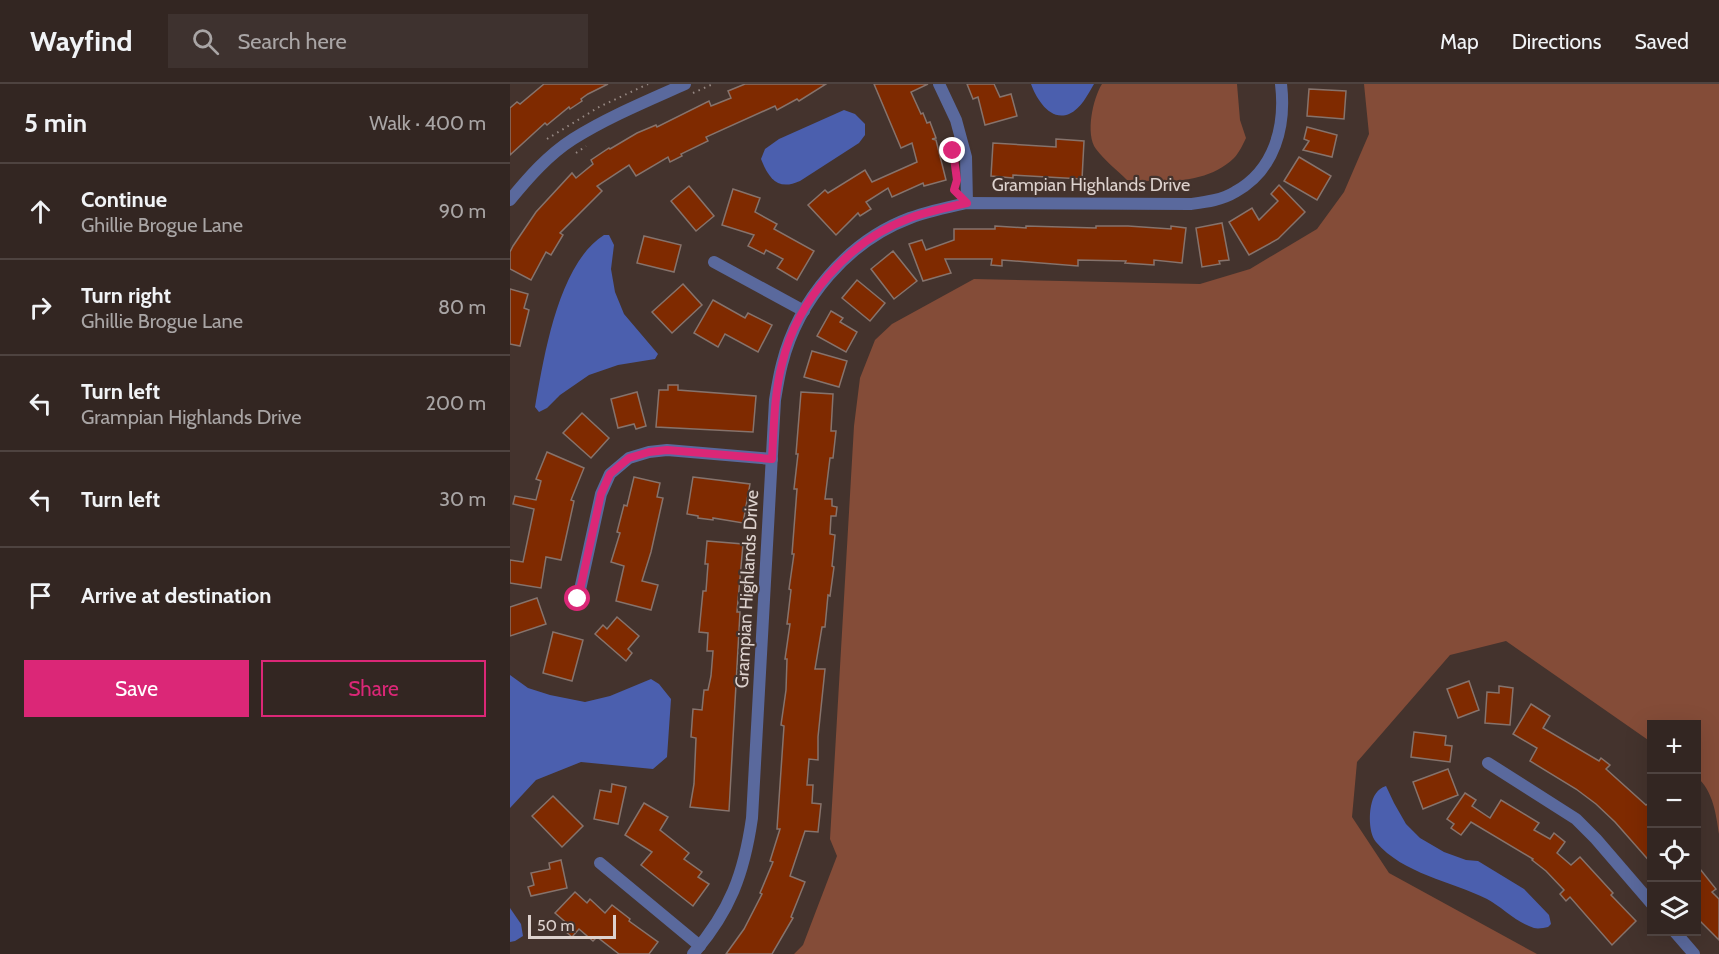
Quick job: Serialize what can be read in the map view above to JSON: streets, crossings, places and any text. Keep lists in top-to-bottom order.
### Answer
{
  "streets": {
    "street": ["Grampian Highlands Drive"]
  },
  "scale_bar": "50 m",
  "page": {
    "header": "Wayfind",
    "search": "Search here",
    "nav": ["Map", "Directions", "Saved"],
    "heading": ["5 min", "Walk · 400 m"],
    "list": [
      ["Continue", "Ghillie Brogue Lane", "90 m"],
      ["Turn right", "Ghillie Brogue Lane", "80 m"],
      ["Turn left", "Grampian Highlands Drive", "200 m"],
      ["Turn left", "30 m"],
      "Arrive at destination"
    ],
    "buttons": ["Save", "Share"],
    "map_buttons": ["+", "−"],
    "scale": "50 m"
  }
}
